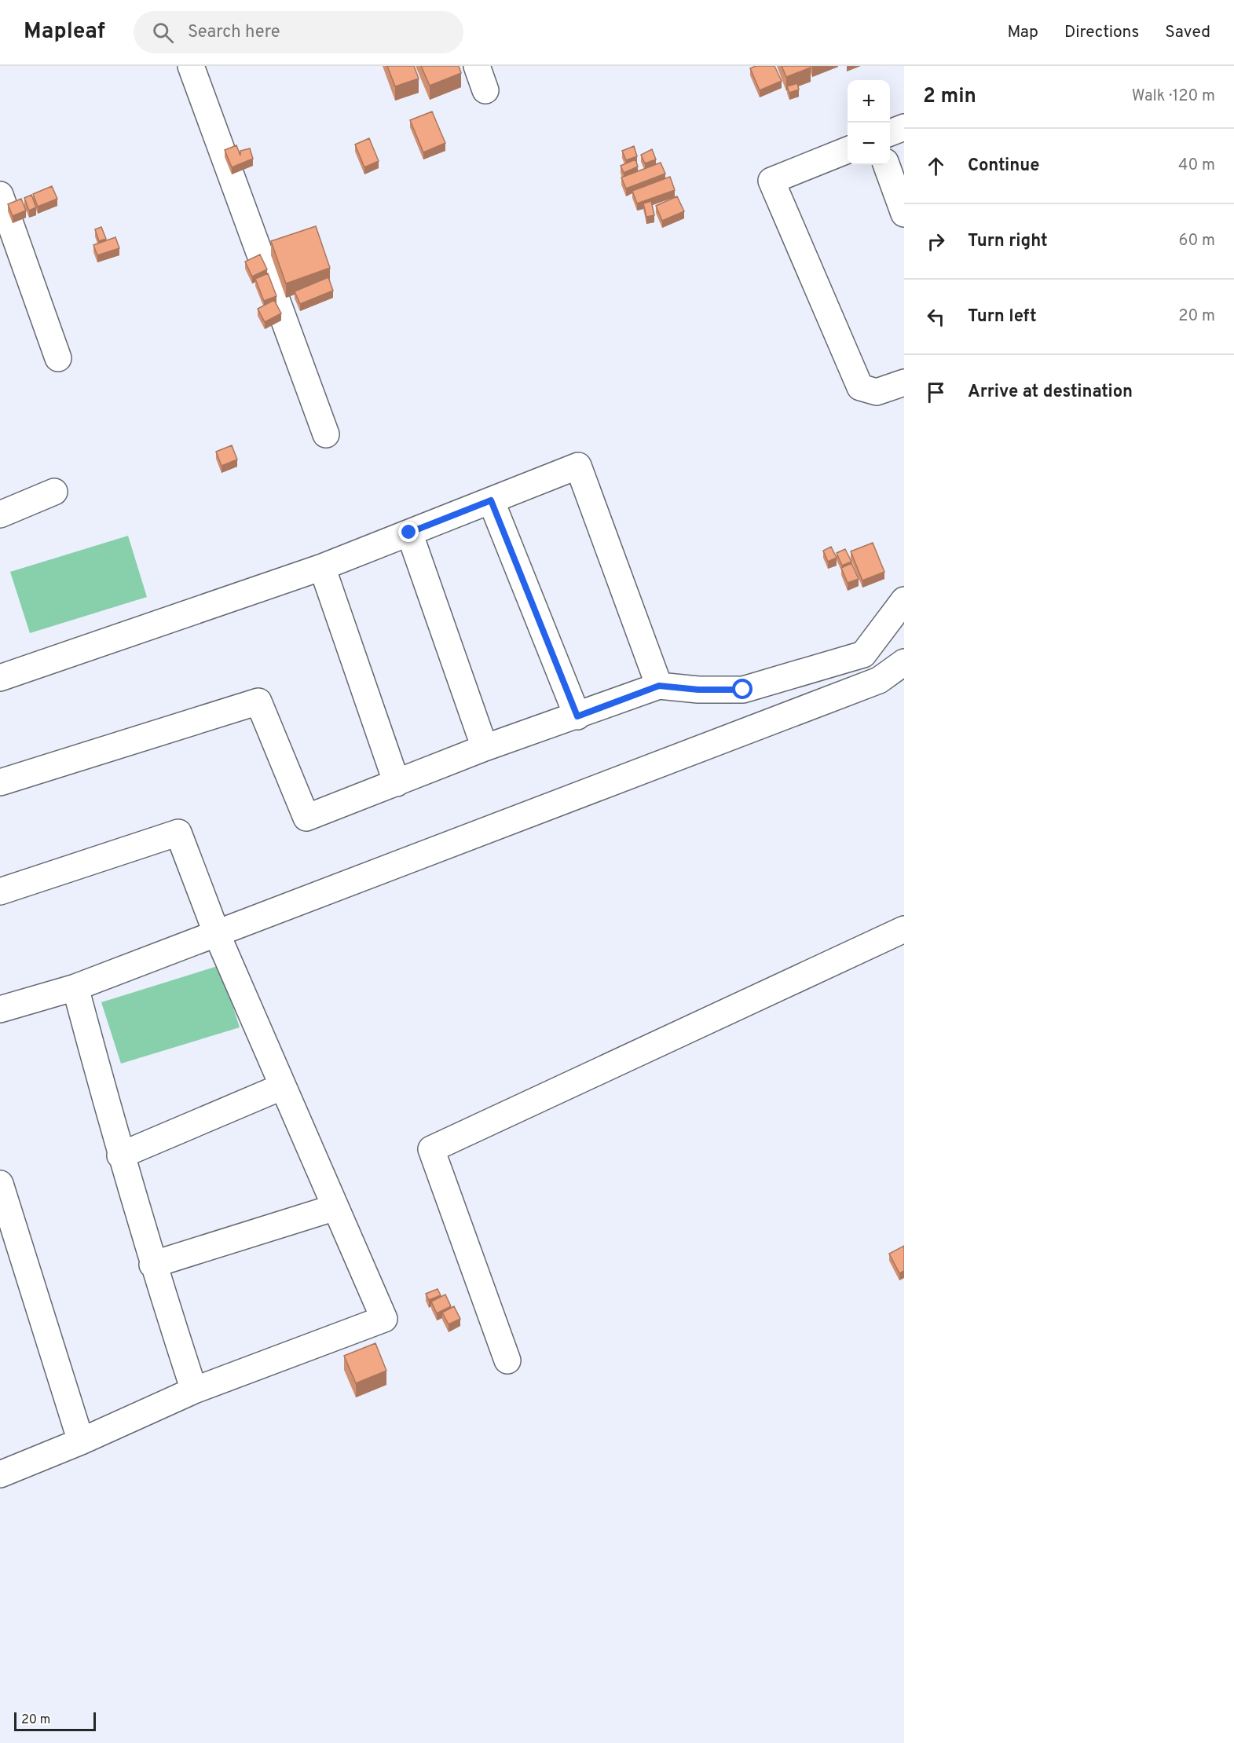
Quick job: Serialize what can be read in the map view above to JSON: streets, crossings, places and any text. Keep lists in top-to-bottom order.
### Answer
{
  "scale_bar": "20 m",
  "page": {
    "header": "Mapleaf",
    "search": "Search here",
    "nav": ["Map", "Directions", "Saved"],
    "heading": ["2 min", "Walk · 120 m"],
    "map_buttons": ["+", "−"],
    "list": [
      ["Continue", "40 m"],
      ["Turn right", "60 m"],
      ["Turn left", "20 m"],
      "Arrive at destination"
    ],
    "scale": "20 m"
  }
}
